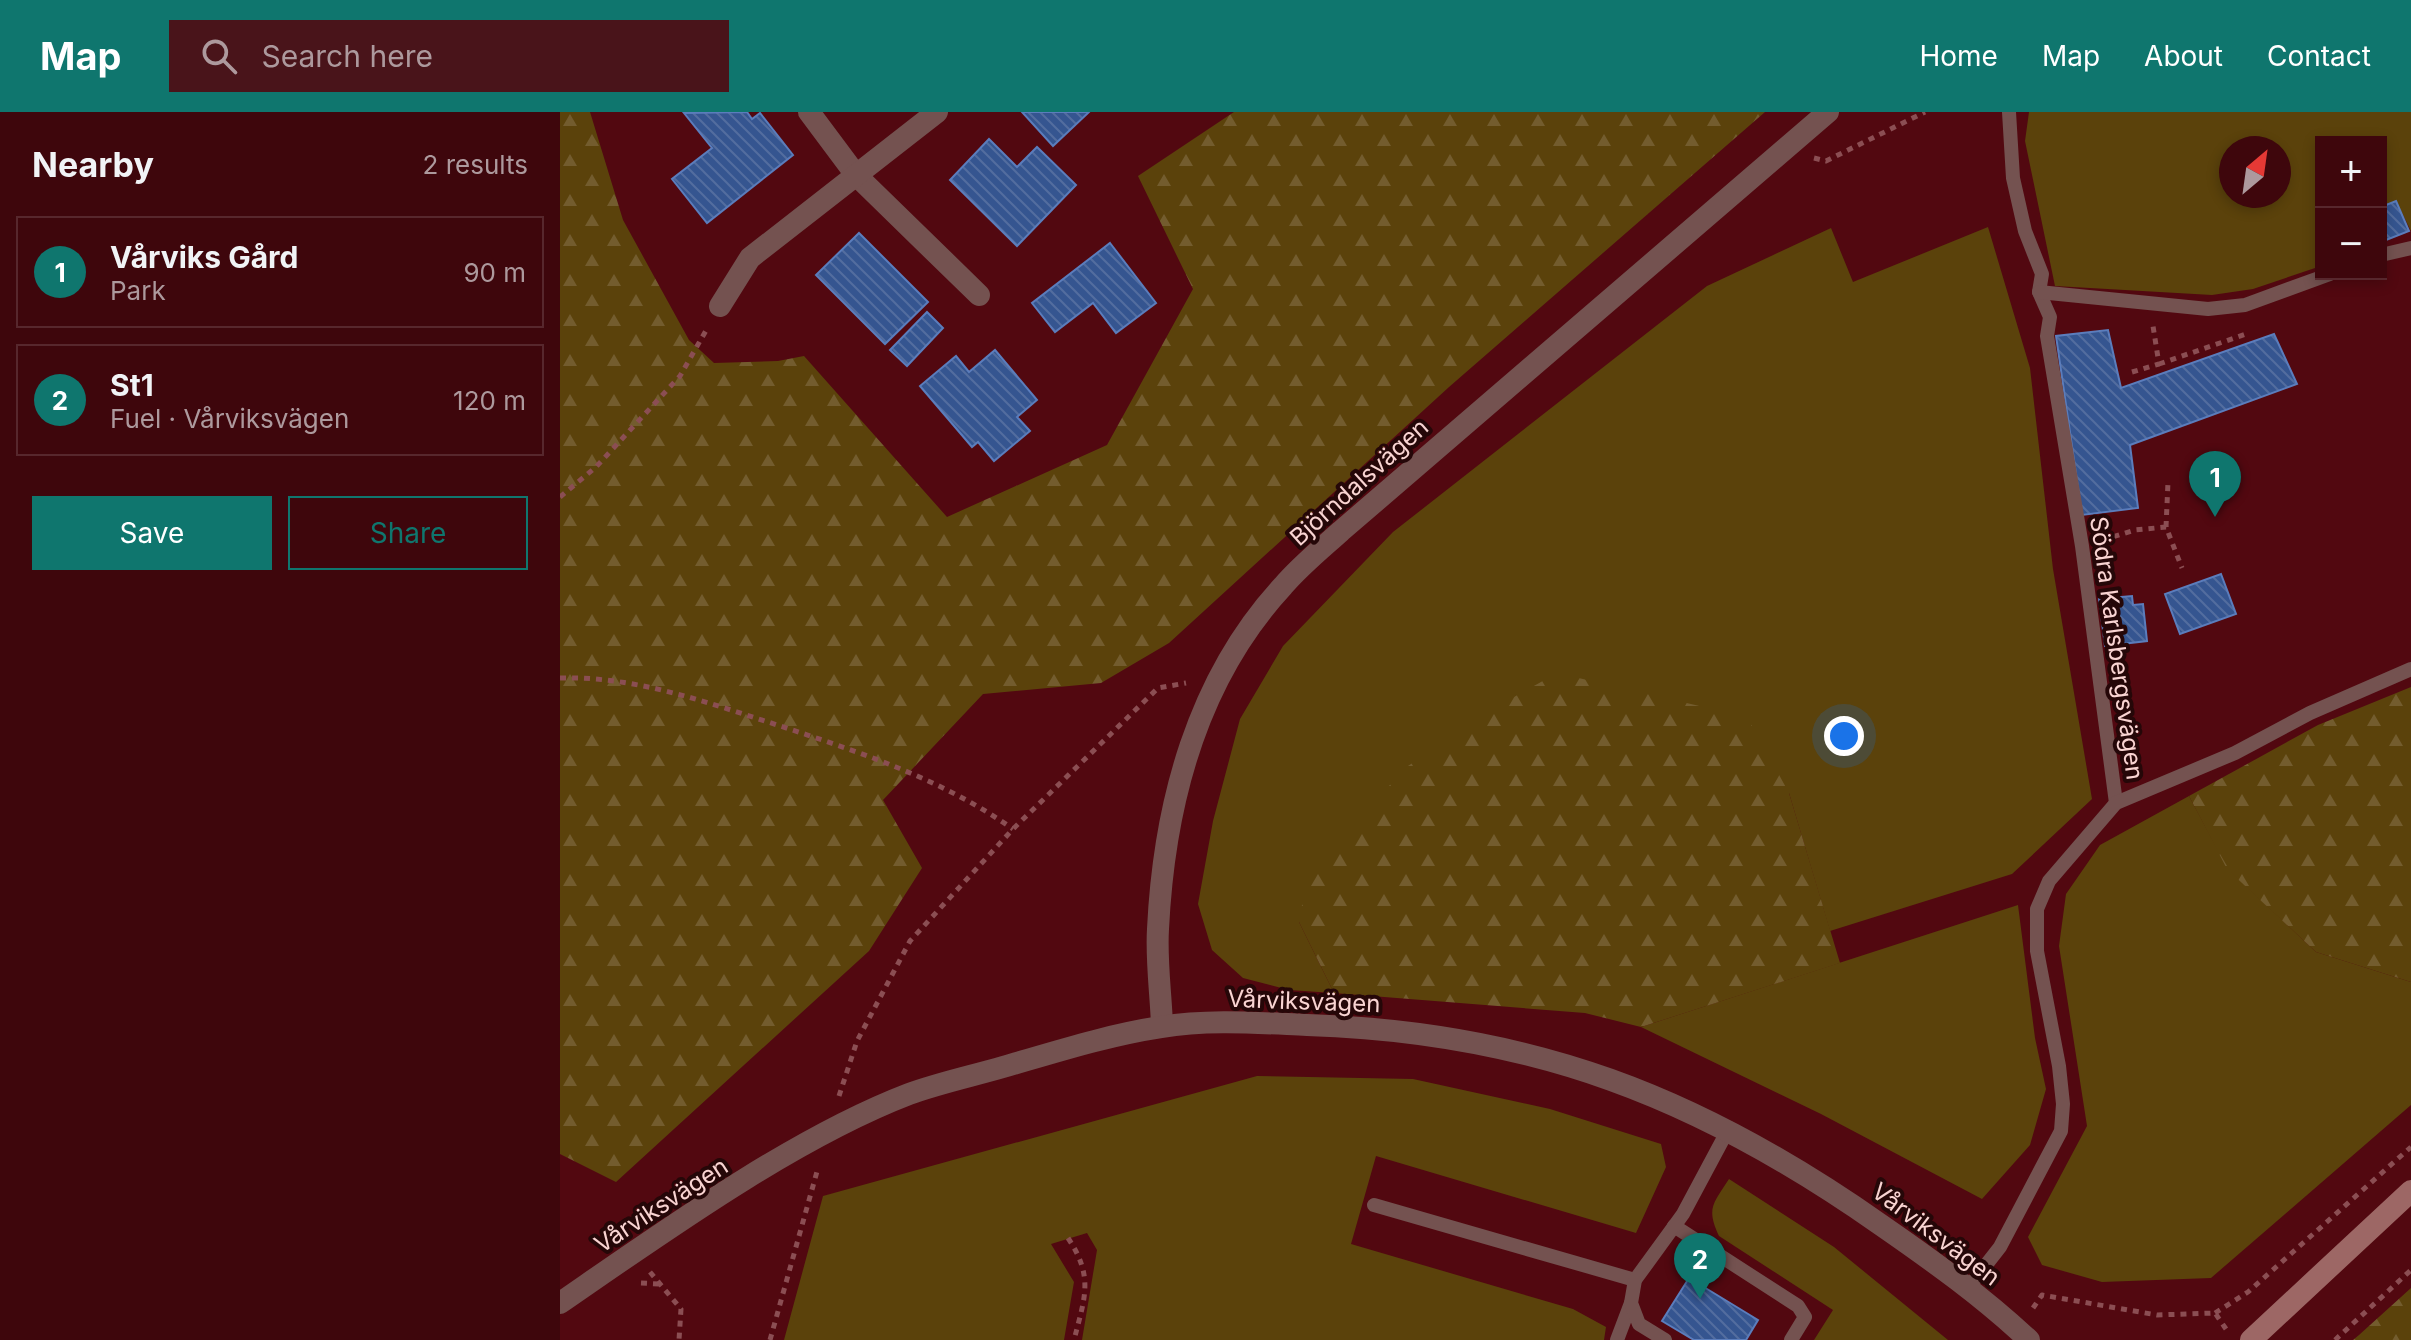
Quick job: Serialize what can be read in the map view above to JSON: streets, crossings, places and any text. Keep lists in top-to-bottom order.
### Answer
{
  "streets": {
    "street": ["Björndalsvägen", "Vårviksvägen"],
    "lane": ["Södra Karlsbergsvägen"]
  },
  "crossings": [
    ["Björndalsvägen", "Vårviksvägen"],
    ["Södra Karlsbergsvägen", "Vårviksvägen"]
  ],
  "north": "top right",
  "page": {
    "header": "Map",
    "search": "Search here",
    "nav": [
      "Home",
      "Map",
      "About",
      "Contact"
    ],
    "heading": ["Nearby", "2 results"],
    "map_buttons": ["+", "−"],
    "list": [
      {
        "mark": "1",
        "name": "Vårviks Gård",
        "note": "Park",
        "value": "90 m"
      },
      {
        "mark": "2",
        "name": "St1",
        "note": "Fuel · Vårviksvägen",
        "value": "120 m"
      }
    ],
    "pins": ["1", "2"],
    "buttons": ["Save", "Share"]
  }
}
